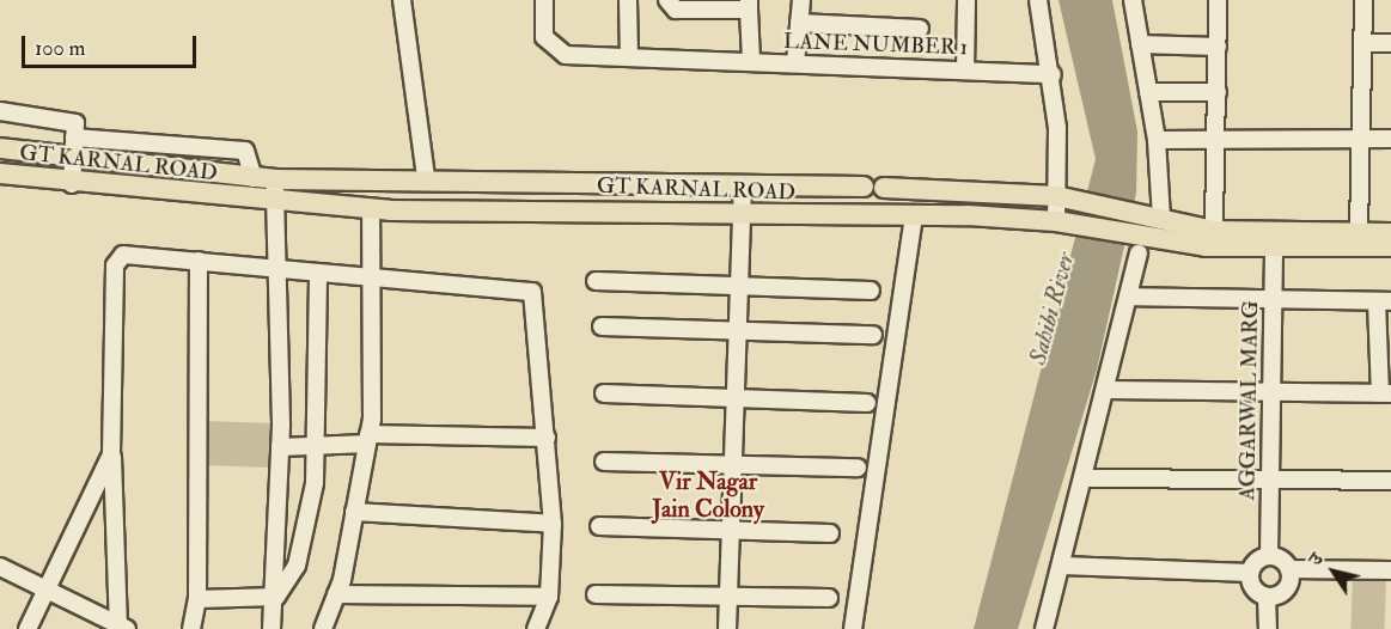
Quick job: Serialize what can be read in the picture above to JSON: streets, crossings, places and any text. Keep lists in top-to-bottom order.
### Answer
{
  "streets": {
    "main road": ["GT KARNAL ROAD"],
    "street": ["LANE NUMBER 1", "AGGARWAL MARG"]
  },
  "crossings": [
    ["GT KARNAL ROAD", "AGGARWAL MARG"]
  ],
  "districts": ["Vir Nagar Jain Colony"],
  "water": ["Sahibi River"],
  "scale_bar": "100 m",
  "north": "top left"
}
